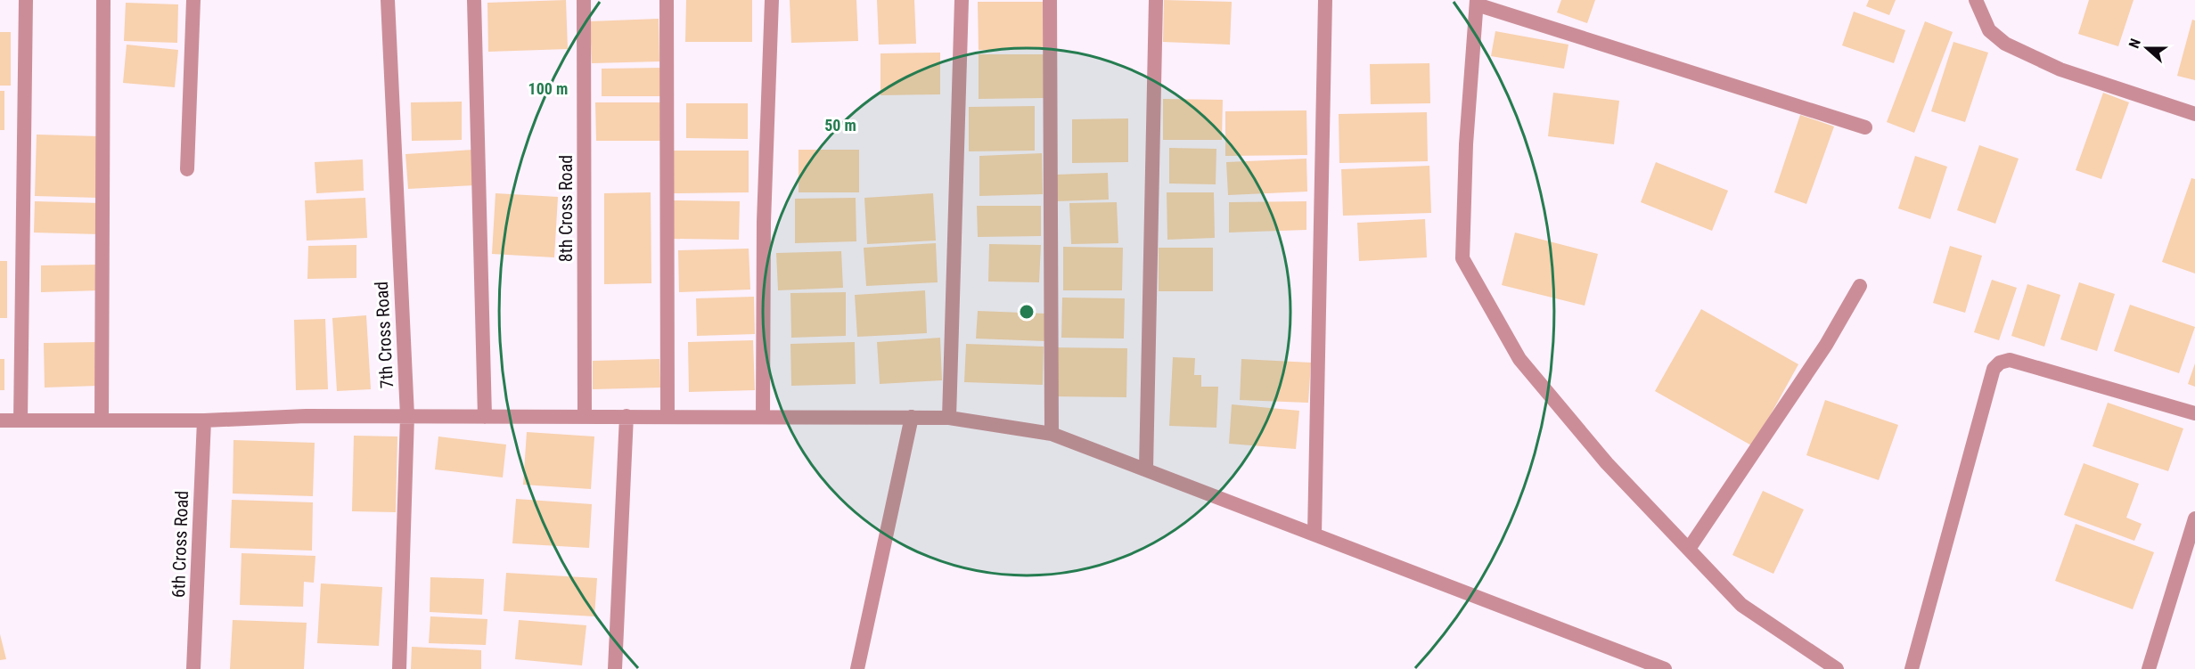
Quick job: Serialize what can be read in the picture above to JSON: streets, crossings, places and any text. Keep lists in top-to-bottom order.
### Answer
{
  "streets": {
    "street": ["8th Cross Road", "7th Cross Road", "6th Cross Road"]
  },
  "north": "left",
  "rings": ["100 m", "50 m"]
}
